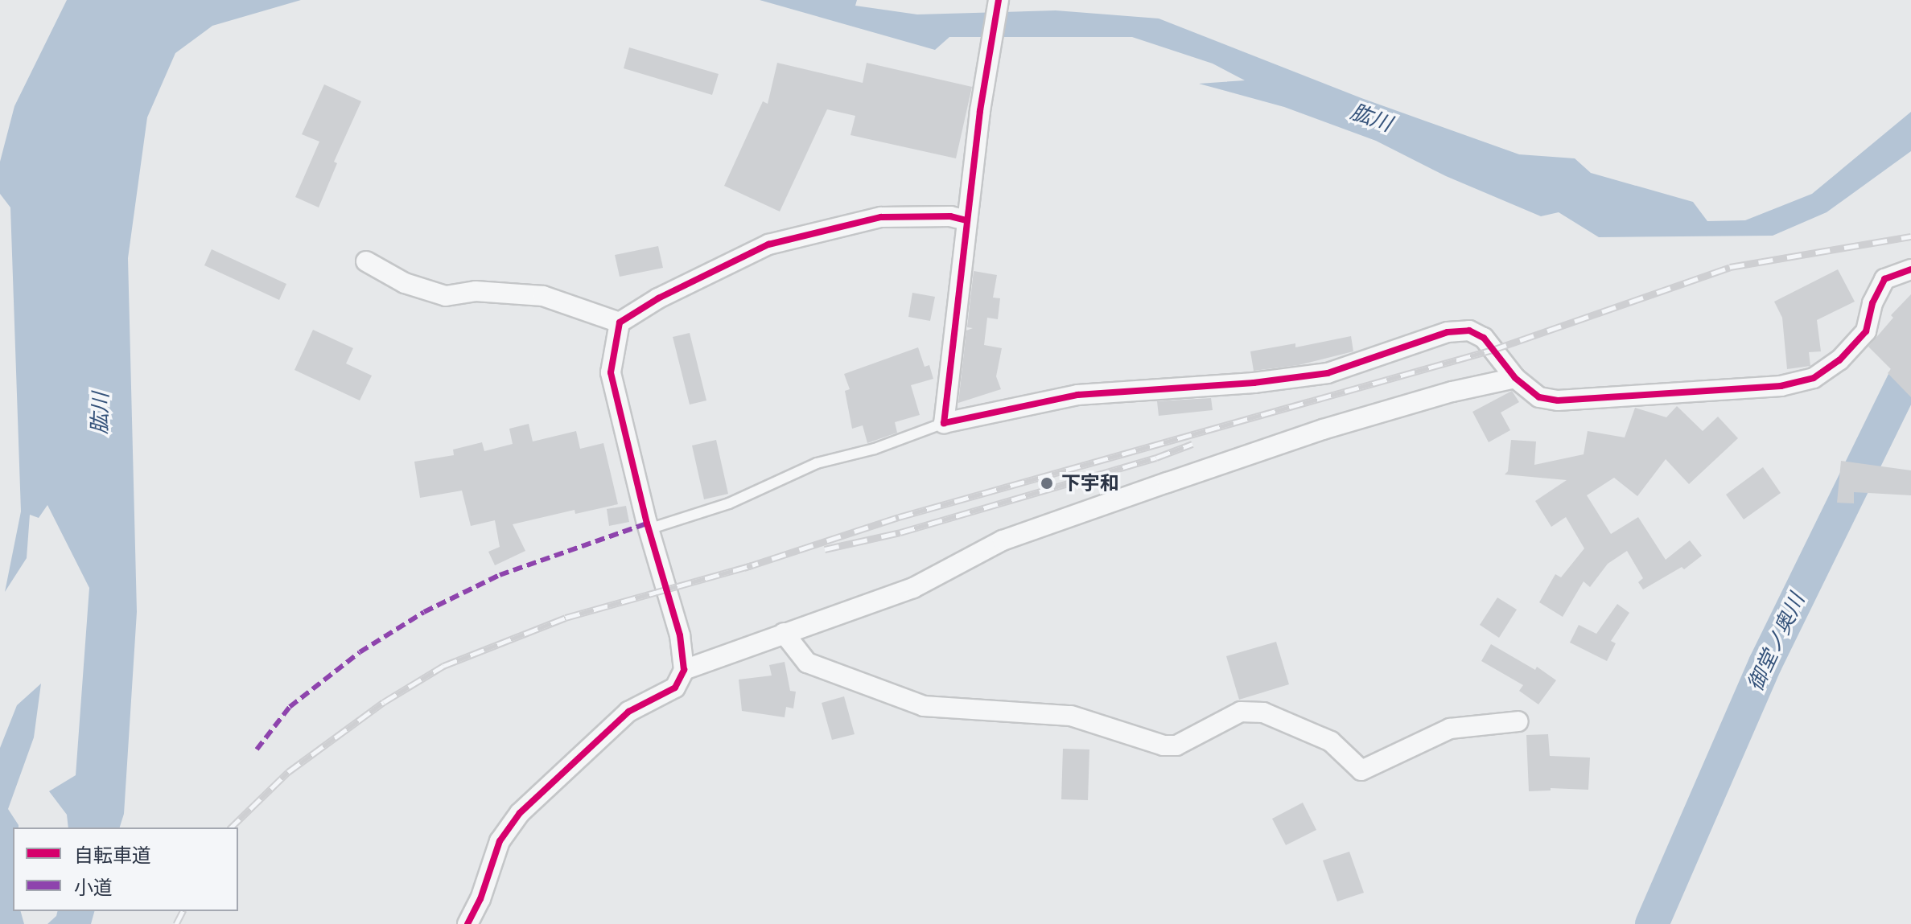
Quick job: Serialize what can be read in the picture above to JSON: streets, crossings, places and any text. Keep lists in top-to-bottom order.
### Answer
{
  "water": ["肱川", "御堂ノ奥川"],
  "places": ["下宇和"],
  "legend": ["自転車道", "小道"]
}
